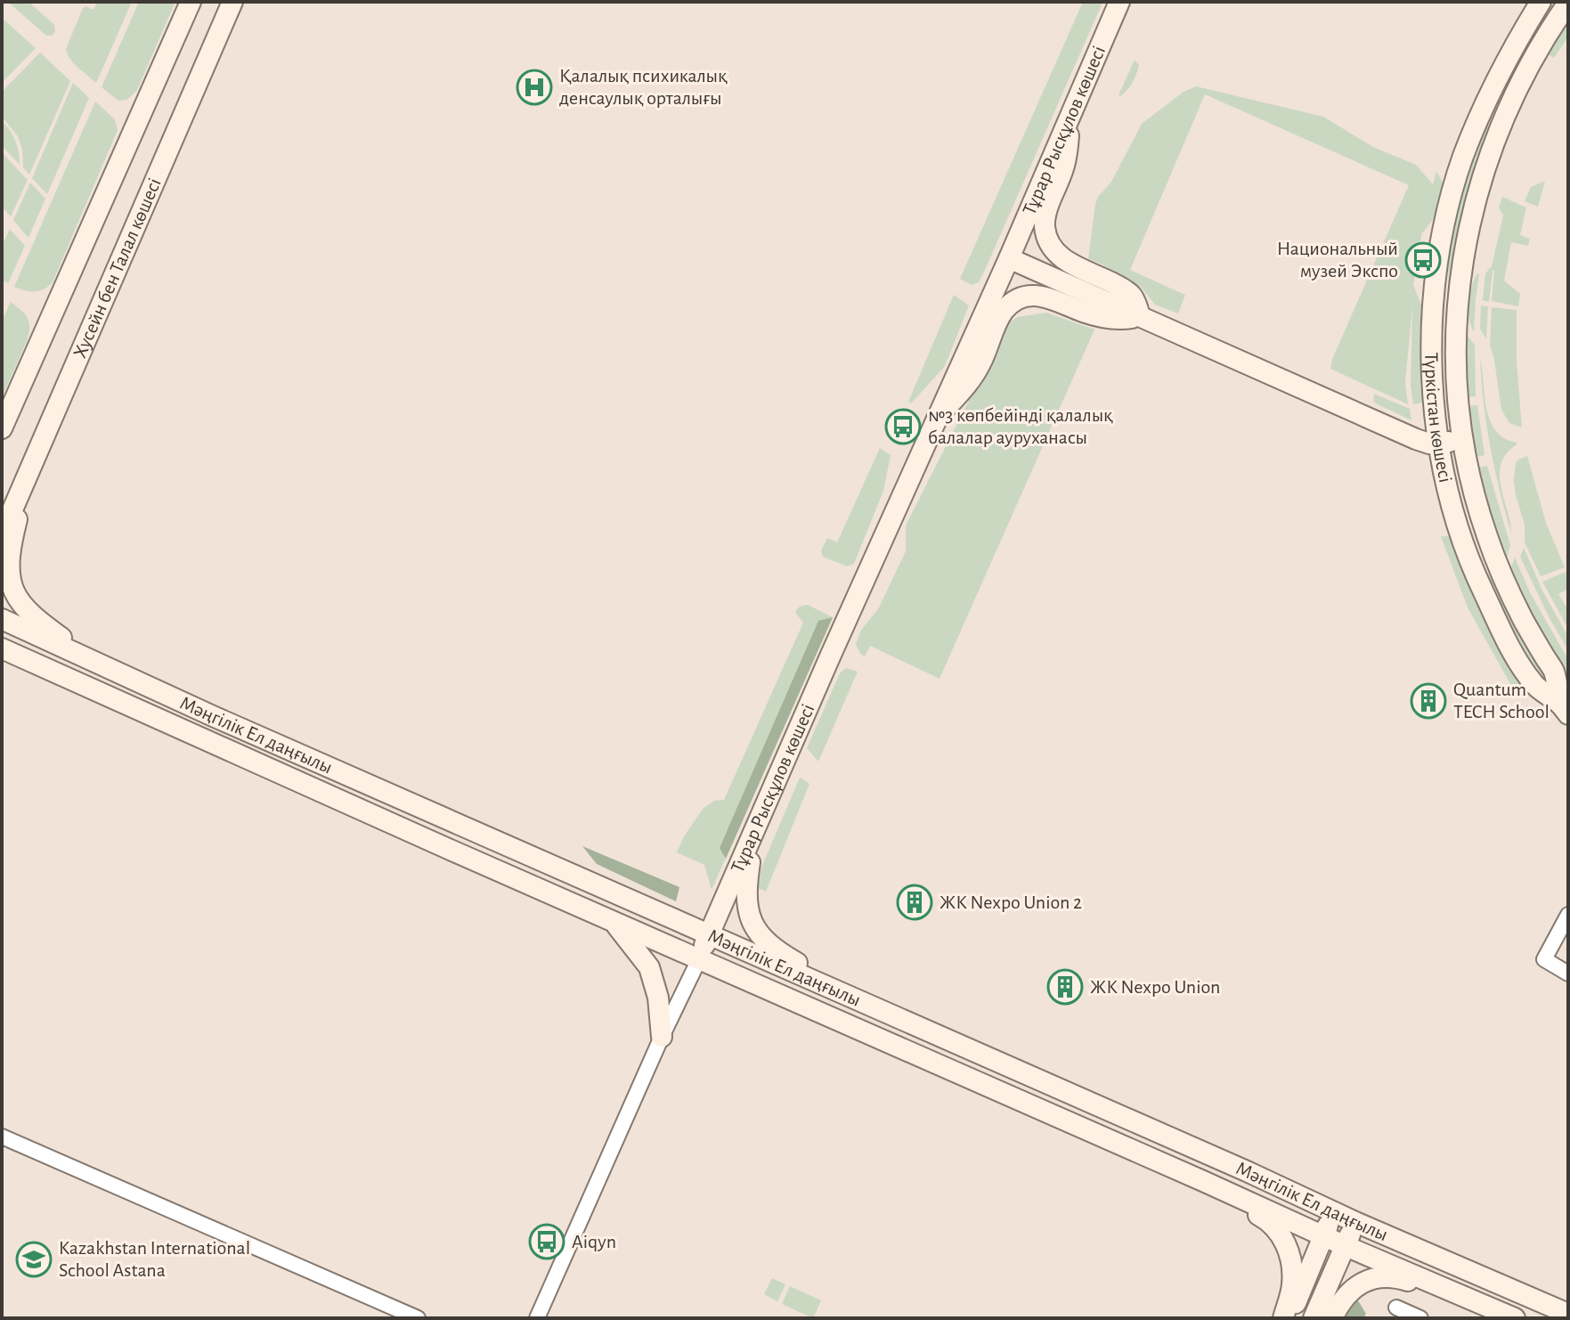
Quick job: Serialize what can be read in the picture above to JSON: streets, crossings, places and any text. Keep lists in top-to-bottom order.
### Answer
{
  "streets": {
    "street": [
      "Тұрар Рысқұлов көшесі",
      "Хусейн бен Талал көшесі",
      "Түркістан көшесі",
      "Мәңгілік Ел даңғылы"
    ]
  },
  "crossings": [
    ["Тұрар Рысқұлов көшесі", "Мәңгілік Ел даңғылы"]
  ],
  "places": {
    "hospital": ["Қалалық психикалық денсаулық орталығы"],
    "bus stop": ["Национальный музей Экспо", "№3 көпбейінді қалалық балалар ауруханасы", "Aiqyn"],
    "building": ["Quantum TECH School", "ЖК Nexpo Union 2", "ЖК Nexpo Union"],
    "school or university": ["Kazakhstan International School Astana"]
  }
}
